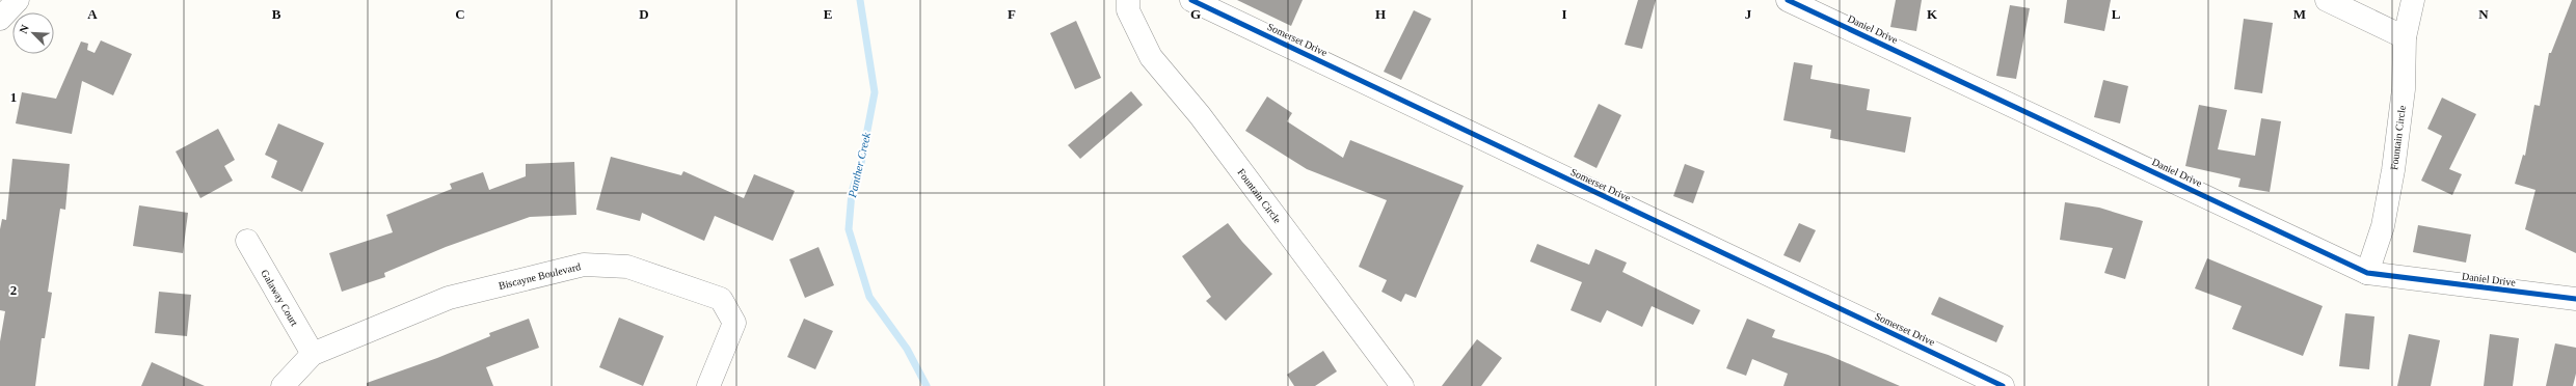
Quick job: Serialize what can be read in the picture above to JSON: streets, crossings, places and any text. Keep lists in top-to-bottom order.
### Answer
{
  "streets": {
    "street": [
      "Daniel Drive",
      "Somerset Drive",
      "Fountain Circle",
      "Biscayne Boulevard",
      "Galaway Court"
    ]
  },
  "crossings": [
    ["Daniel Drive", "Fountain Circle"],
    ["Biscayne Boulevard", "Galaway Court"]
  ],
  "water": ["Panther Creek"],
  "north": "top left",
  "grid": {
    "columns": [
      "A",
      "B",
      "C",
      "D",
      "E",
      "F",
      "G",
      "H",
      "I",
      "J",
      "K",
      "L",
      "M",
      "N"
    ],
    "rows": ["1", "2"]
  }
}
